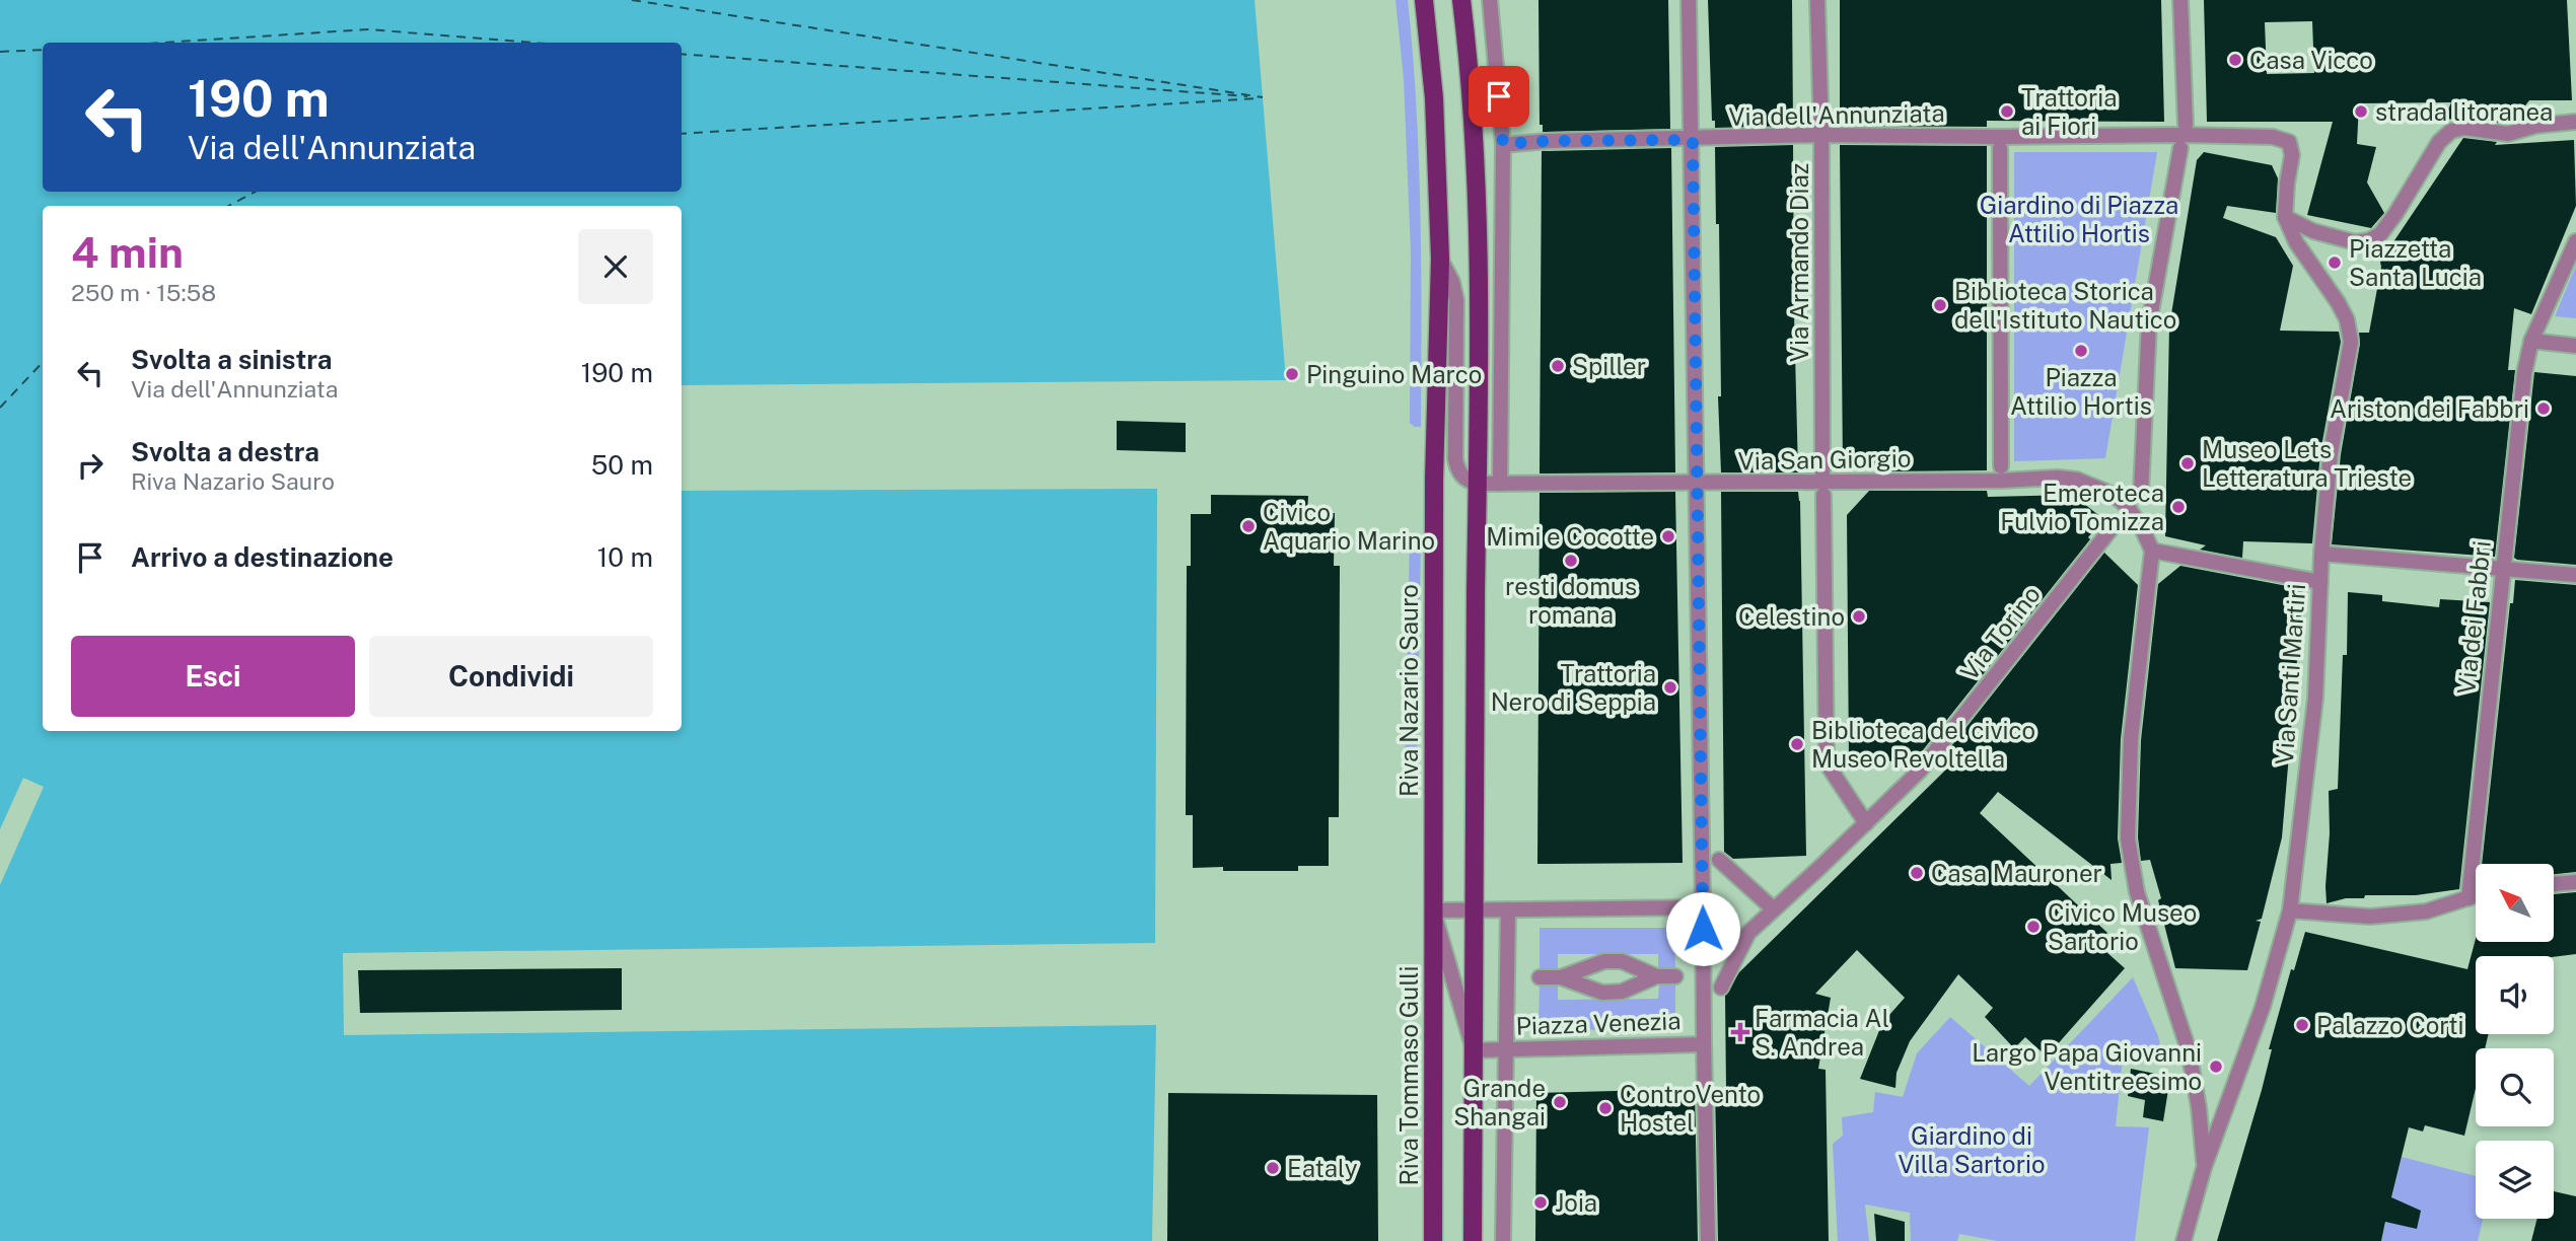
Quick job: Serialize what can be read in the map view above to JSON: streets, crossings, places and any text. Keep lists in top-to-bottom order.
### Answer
{
  "streets": {
    "main road": ["Riva Nazario Sauro", "Riva Tommaso Gulli"],
    "street": [
      "Via dell'Annunziata",
      "Via Armando Diaz",
      "Via San Giorgio",
      "Via dei Fabbri",
      "Via Torino",
      "Via Santi Martiri",
      "Piazza Venezia"
    ]
  },
  "crossings": [
    ["Via dell'Annunziata", "Via Armando Diaz"],
    ["Via dell'Annunziata", "Piazza Venezia"],
    ["Via Armando Diaz", "Via San Giorgio"],
    ["Via Armando Diaz", "Via Torino"],
    ["Via San Giorgio", "Riva Nazario Sauro"],
    ["Via San Giorgio", "Piazza Venezia"],
    ["Riva Nazario Sauro", "Riva Tommaso Gulli"]
  ],
  "parks": ["Giardino di Piazza Attilio Hortis", "Giardino di Villa Sartorio"],
  "places": {
    "other": [
      "Casa Vicco",
      "Trattoria ai Fiori",
      "strada litoranea",
      "Piazzetta Santa Lucia",
      "Biblioteca Storica dell'Istituto Nautico",
      "Piazza Attilio Hortis",
      "Spiller",
      "Pinguino Marco",
      "Ariston dei Fabbri",
      "Museo Lets Letteratura Trieste",
      "Emeroteca Fulvio Tomizza",
      "Civico Aquario Marino",
      "Mimi e Cocotte",
      "resti domus romana",
      "Celestino",
      "Trattoria Nero di Seppia",
      "Biblioteca del civico Museo Revoltella",
      "Casa Mauroner",
      "Civico Museo Sartorio",
      "Palazzo Corti",
      "Largo Papa Giovanni Ventitreesimo",
      "Grande Shangai",
      "ControVento Hostel",
      "Eataly",
      "Joia"
    ],
    "health": ["Farmacia Al S. Andrea"]
  },
  "north": "top left",
  "page": {
    "turn": ["190 m", "Via dell'Annunziata"],
    "heading": ["4 min", "250 m · 15:58"],
    "list": [
      {
        "name": "Svolta a sinistra",
        "note": "Via dell'Annunziata",
        "value": "190 m"
      },
      {
        "name": "Svolta a destra",
        "note": "Riva Nazario Sauro",
        "value": "50 m"
      },
      {
        "name": "Arrivo a destinazione",
        "value": "10 m"
      }
    ],
    "buttons": ["Esci", "Condividi"]
  }
}
